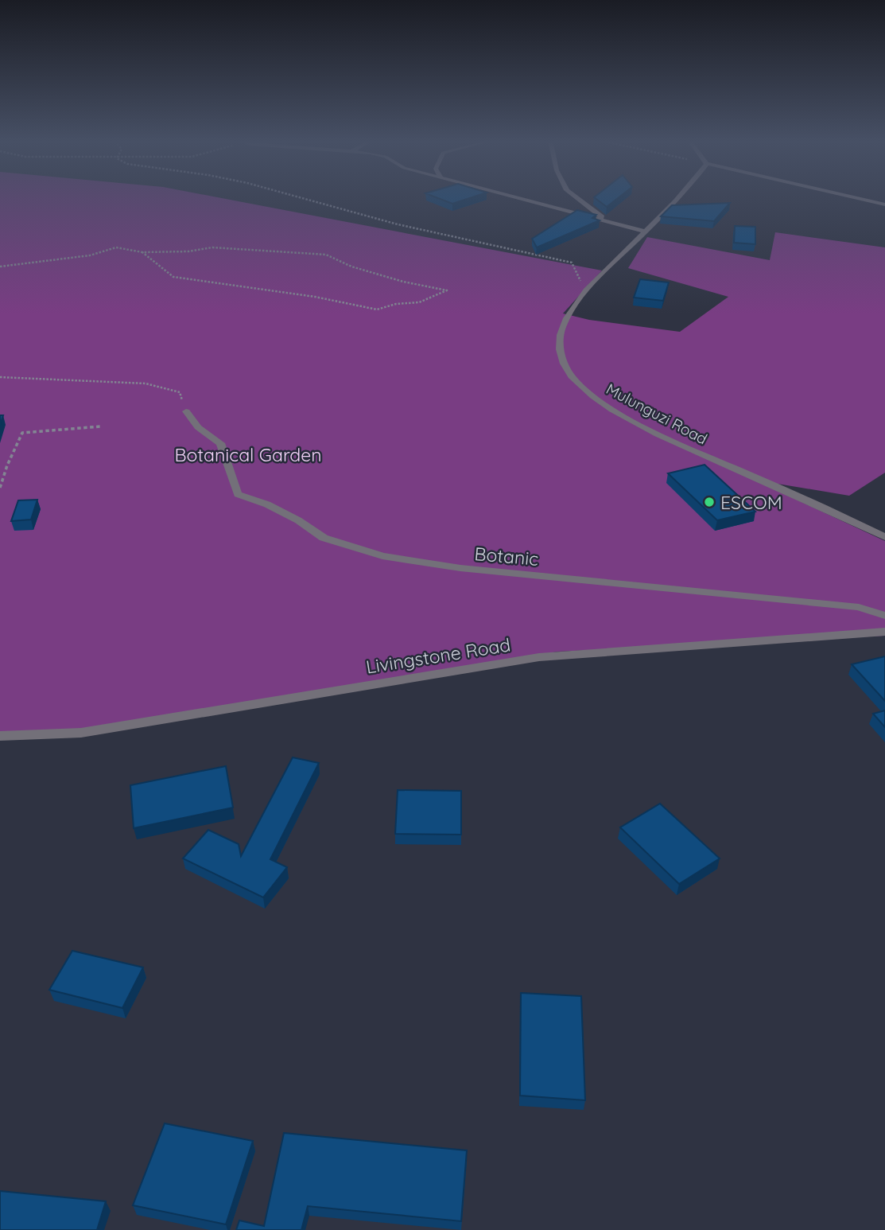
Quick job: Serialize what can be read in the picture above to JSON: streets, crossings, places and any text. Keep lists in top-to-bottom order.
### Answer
{
  "streets": {
    "street": ["Mulunguzi Road", "Botanic", "Livingstone Road"]
  },
  "parks": ["Botanical Garden"],
  "places": ["ESCOM"]
}
